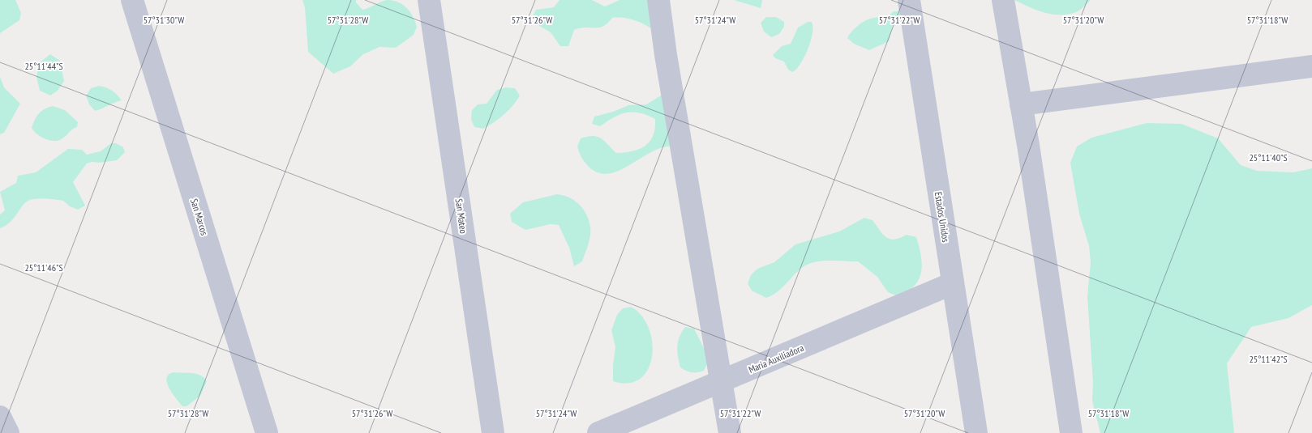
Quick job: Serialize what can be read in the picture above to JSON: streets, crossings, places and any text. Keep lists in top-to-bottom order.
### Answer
{
  "streets": {
    "street": [
      "San Mateo",
      "San Marcos",
      "Estados Unidos",
      "Maria Auxiliadora"
    ]
  },
  "crossings": [
    ["Estados Unidos", "Maria Auxiliadora"]
  ],
  "coordinates": [
    "57°31'30\"W",
    "57°31'28\"W",
    "57°31'26\"W",
    "57°31'24\"W",
    "57°31'22\"W",
    "57°31'20\"W",
    "57°31'18\"W",
    "25°11'44\"S",
    "25°11'40\"S",
    "25°11'46\"S",
    "25°11'42\"S"
  ]
}
